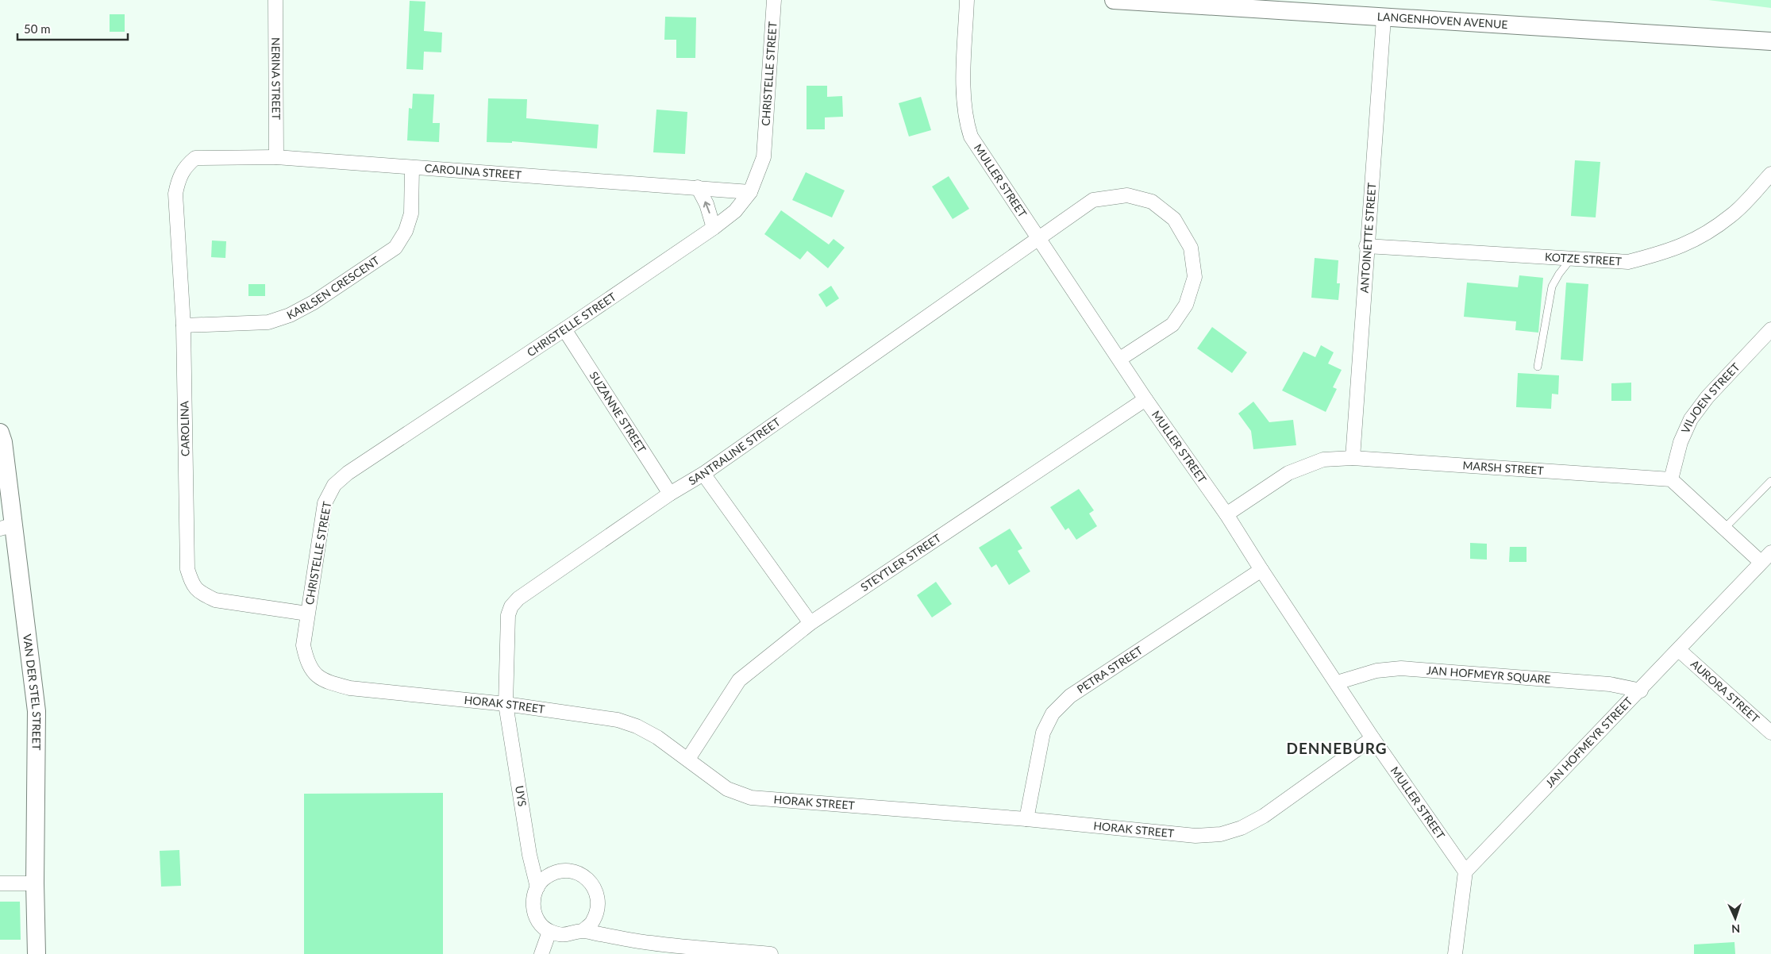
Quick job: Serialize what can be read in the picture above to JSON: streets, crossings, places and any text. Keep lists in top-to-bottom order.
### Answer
{
  "streets": {
    "street": [
      "LANGENHOVEN AVENUE",
      "CHRISTELLE STREET",
      "NERINA STREET",
      "CAROLINA STREET",
      "MULLER STREET",
      "ANTOINETTE STREET",
      "KOTZE STREET",
      "KARLSEN CRESCENT",
      "VILJOEN STREET",
      "SUZANNE STREET",
      "CAROLINA",
      "SANTRALINE STREET",
      "MARSH STREET",
      "STEYTLER STREET",
      "PETRA STREET",
      "JAN HOFMEYR SQUARE",
      "AURORA STREET",
      "VAN DER STEL STREET",
      "HORAK STREET",
      "JAN HOFMEYR STREET",
      "UYS"
    ]
  },
  "crossings": [
    ["LANGENHOVEN AVENUE", "ANTOINETTE STREET"],
    ["CHRISTELLE STREET", "CAROLINA STREET"],
    ["CHRISTELLE STREET", "SUZANNE STREET"],
    ["CHRISTELLE STREET", "CAROLINA"],
    ["CHRISTELLE STREET", "HORAK STREET"],
    ["NERINA STREET", "CAROLINA STREET"],
    ["CAROLINA STREET", "KARLSEN CRESCENT"],
    ["CAROLINA STREET", "CAROLINA"],
    ["MULLER STREET", "SANTRALINE STREET"],
    ["MULLER STREET", "MARSH STREET"],
    ["MULLER STREET", "STEYTLER STREET"],
    ["MULLER STREET", "PETRA STREET"],
    ["MULLER STREET", "JAN HOFMEYR SQUARE"],
    ["MULLER STREET", "HORAK STREET"],
    ["MULLER STREET", "JAN HOFMEYR STREET"],
    ["ANTOINETTE STREET", "KOTZE STREET"],
    ["ANTOINETTE STREET", "MARSH STREET"],
    ["KARLSEN CRESCENT", "CAROLINA"],
    ["VILJOEN STREET", "MARSH STREET"],
    ["SUZANNE STREET", "SANTRALINE STREET"],
    ["CAROLINA", "HORAK STREET"],
    ["SANTRALINE STREET", "HORAK STREET"],
    ["SANTRALINE STREET", "UYS"],
    ["STEYTLER STREET", "HORAK STREET"],
    ["PETRA STREET", "HORAK STREET"],
    ["JAN HOFMEYR SQUARE", "JAN HOFMEYR STREET"],
    ["AURORA STREET", "JAN HOFMEYR STREET"],
    ["HORAK STREET", "UYS"]
  ],
  "districts": ["DENNEBURG"],
  "scale_bar": "50 m",
  "north": "bottom"
}
